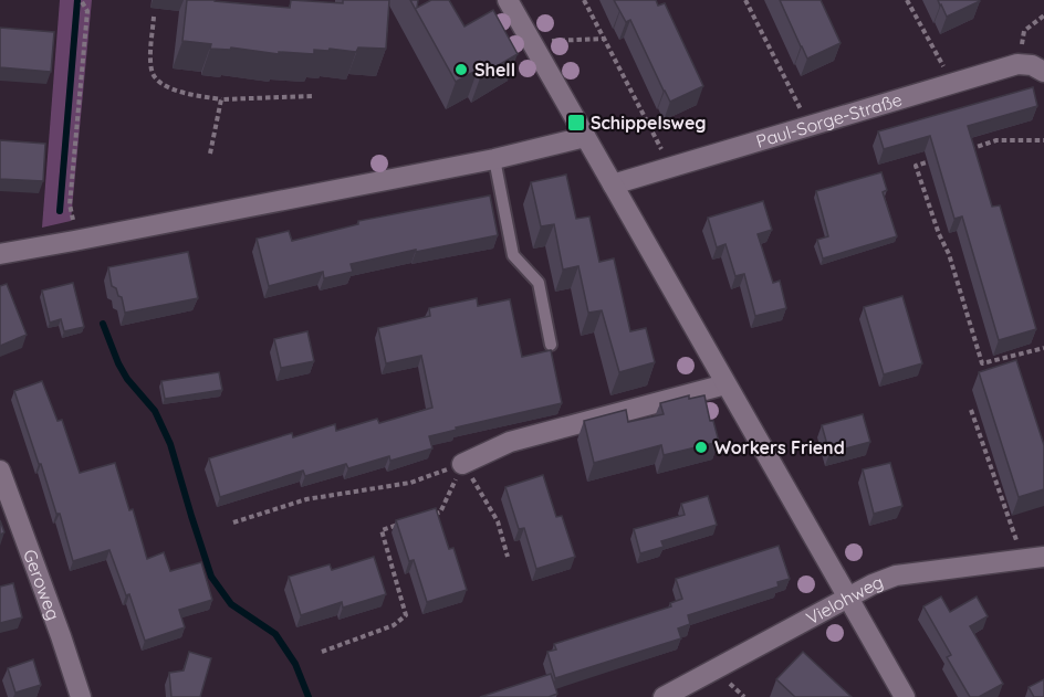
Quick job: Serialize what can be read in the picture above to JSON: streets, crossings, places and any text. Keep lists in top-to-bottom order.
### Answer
{
  "streets": {
    "street": ["Paul-Sorge-Straße", "Geroweg", "Vielohweg"]
  },
  "places": {
    "other": ["Shell", "Workers Friend"],
    "transit": ["Schippelsweg"]
  }
}
